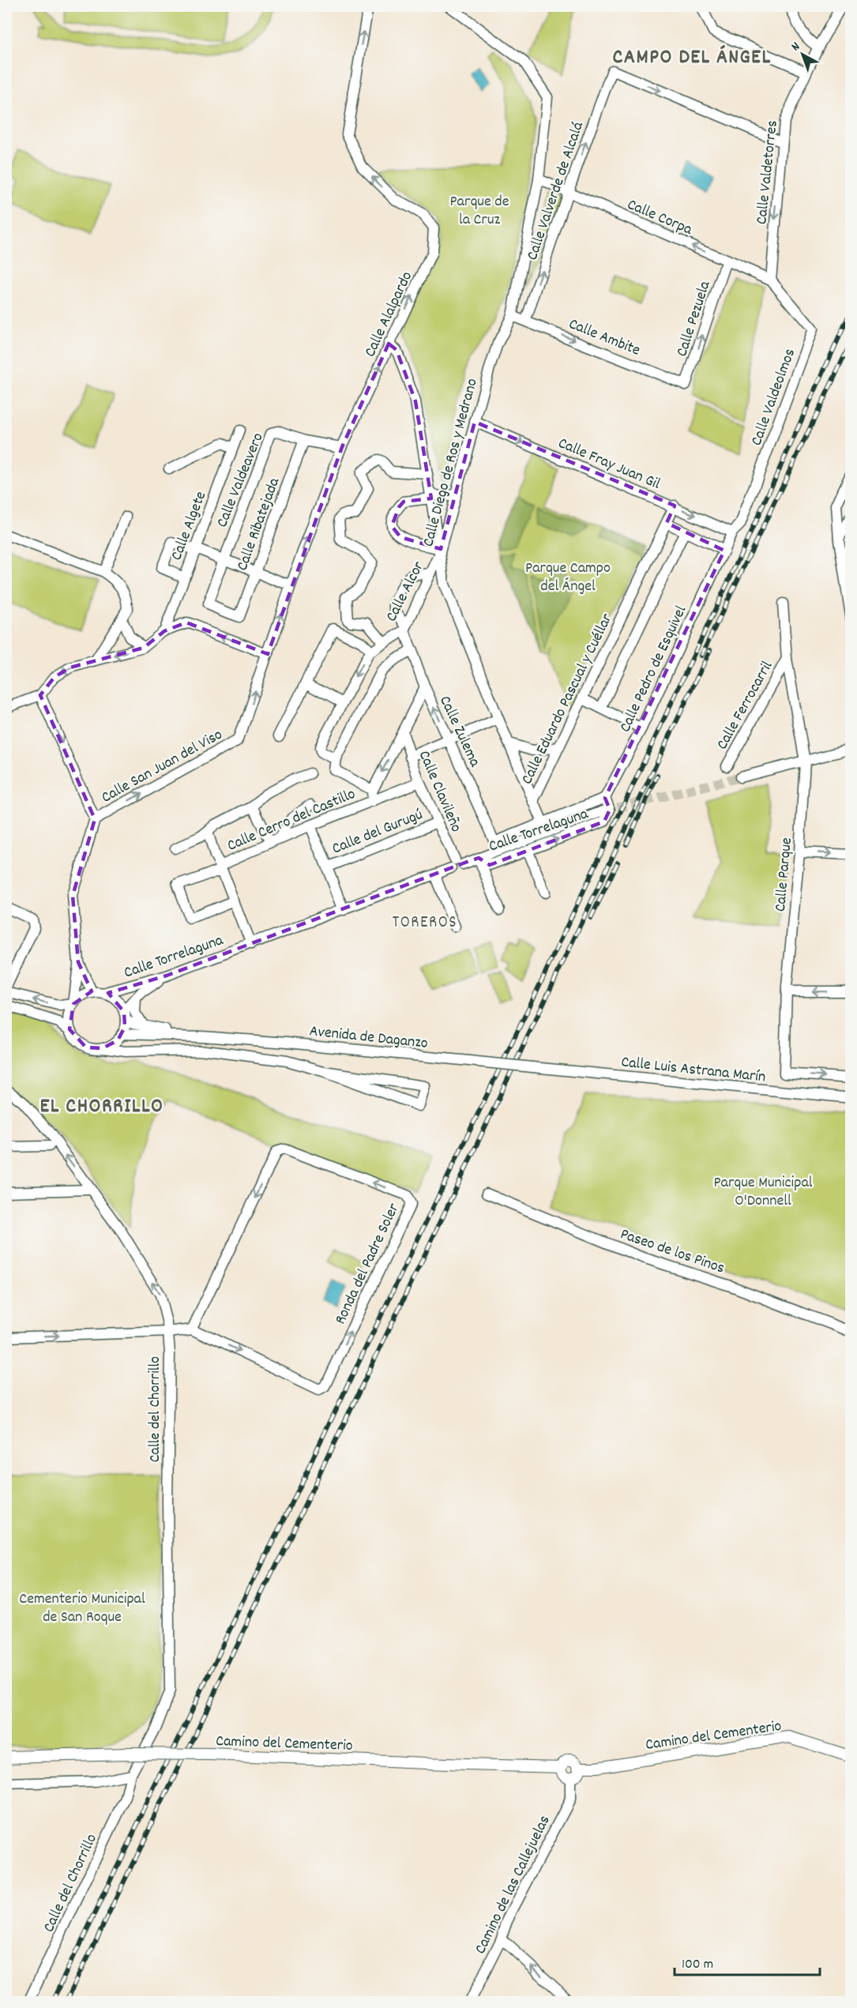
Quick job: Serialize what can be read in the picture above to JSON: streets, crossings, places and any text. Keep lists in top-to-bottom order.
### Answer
{
  "streets": {
    "street": [
      "Calle Valdetorres",
      "Calle Valverde de Alcalá",
      "Calle Corpa",
      "Calle Alalpardo",
      "Calle Pezuela",
      "Calle Ambite",
      "Calle Valdeolmos",
      "Calle Diego de Ros y Medrano",
      "Calle Fray Juan Gil",
      "Calle Valdeavero",
      "Calle Ribatejada",
      "Calle Algete",
      "Calle Alcor",
      "Calle Pedro de Esquivel",
      "Calle Eduardo Pascual y Cuéllar",
      "Calle Ferrocarril",
      "Calle Zulema",
      "Calle San Juan del Viso",
      "Calle Clavileño",
      "Calle Cerro del Castillo",
      "Calle Torrelaguna",
      "Calle del Gurugú",
      "Calle Parque",
      "Avenida de Daganzo",
      "Calle Luis Astrana Marín",
      "Paseo de los Pinos",
      "Ronda del Padre Soler",
      "Calle del Chorrillo",
      "Camino del Cementerio",
      "Camino de las Callejuelas"
    ]
  },
  "crossings": [
    ["Calle Valdetorres", "Calle Valverde de Alcalá"],
    ["Calle Valdetorres", "Calle Corpa"],
    ["Calle Valdetorres", "Calle Valdeolmos"],
    ["Calle Valverde de Alcalá", "Calle Corpa"],
    ["Calle Valverde de Alcalá", "Calle Ambite"],
    ["Calle Corpa", "Calle Pezuela"],
    ["Calle Corpa", "Calle Valdeolmos"],
    ["Calle Corpa", "Calle Diego de Ros y Medrano"],
    ["Calle Alalpardo", "Calle Valdeavero"],
    ["Calle Alalpardo", "Calle San Juan del Viso"],
    ["Calle Pezuela", "Calle Ambite"],
    ["Calle Ambite", "Calle Diego de Ros y Medrano"],
    ["Calle Valdeolmos", "Calle Fray Juan Gil"],
    ["Calle Valdeolmos", "Calle Pedro de Esquivel"],
    ["Calle Diego de Ros y Medrano", "Calle Fray Juan Gil"],
    ["Calle Diego de Ros y Medrano", "Calle Alcor"],
    ["Calle Diego de Ros y Medrano", "Calle Eduardo Pascual y Cuéllar"],
    ["Calle Diego de Ros y Medrano", "Calle Torrelaguna"],
    ["Calle Fray Juan Gil", "Calle Pedro de Esquivel"],
    ["Calle Fray Juan Gil", "Calle Eduardo Pascual y Cuéllar"],
    ["Calle Valdeavero", "Calle Ribatejada"],
    ["Calle Alcor", "Calle Zulema"],
    ["Calle Pedro de Esquivel", "Calle Torrelaguna"],
    ["Calle Ferrocarril", "Calle Parque"],
    ["Calle Zulema", "Calle Cerro del Castillo"],
    ["Calle Zulema", "Calle Torrelaguna"],
    ["Calle Clavileño", "Calle Cerro del Castillo"],
    ["Calle Clavileño", "Calle Torrelaguna"],
    ["Calle Clavileño", "Calle del Gurugú"],
    ["Calle Torrelaguna", "Avenida de Daganzo"],
    ["Calle Parque", "Calle Luis Astrana Marín"],
    ["Avenida de Daganzo", "Calle Luis Astrana Marín"],
    ["Camino del Cementerio", "Camino de las Callejuelas"]
  ],
  "one_way": [
    "Calle Valdetorres",
    "Calle Corpa",
    "Calle Alalpardo",
    "Calle Pezuela",
    "Calle Ambite",
    "Calle Fray Juan Gil"
  ],
  "districts": ["CAMPO DEL ÁNGEL", "TOREROS", "EL CHORRILLO"],
  "parks": [
    "Parque de la Cruz",
    "Parque Campo del Ángel",
    "Parque Municipal O'Donnell",
    "Cementerio Municipal de San Roque"
  ],
  "scale_bar": "100 m",
  "north": "top left"
}
